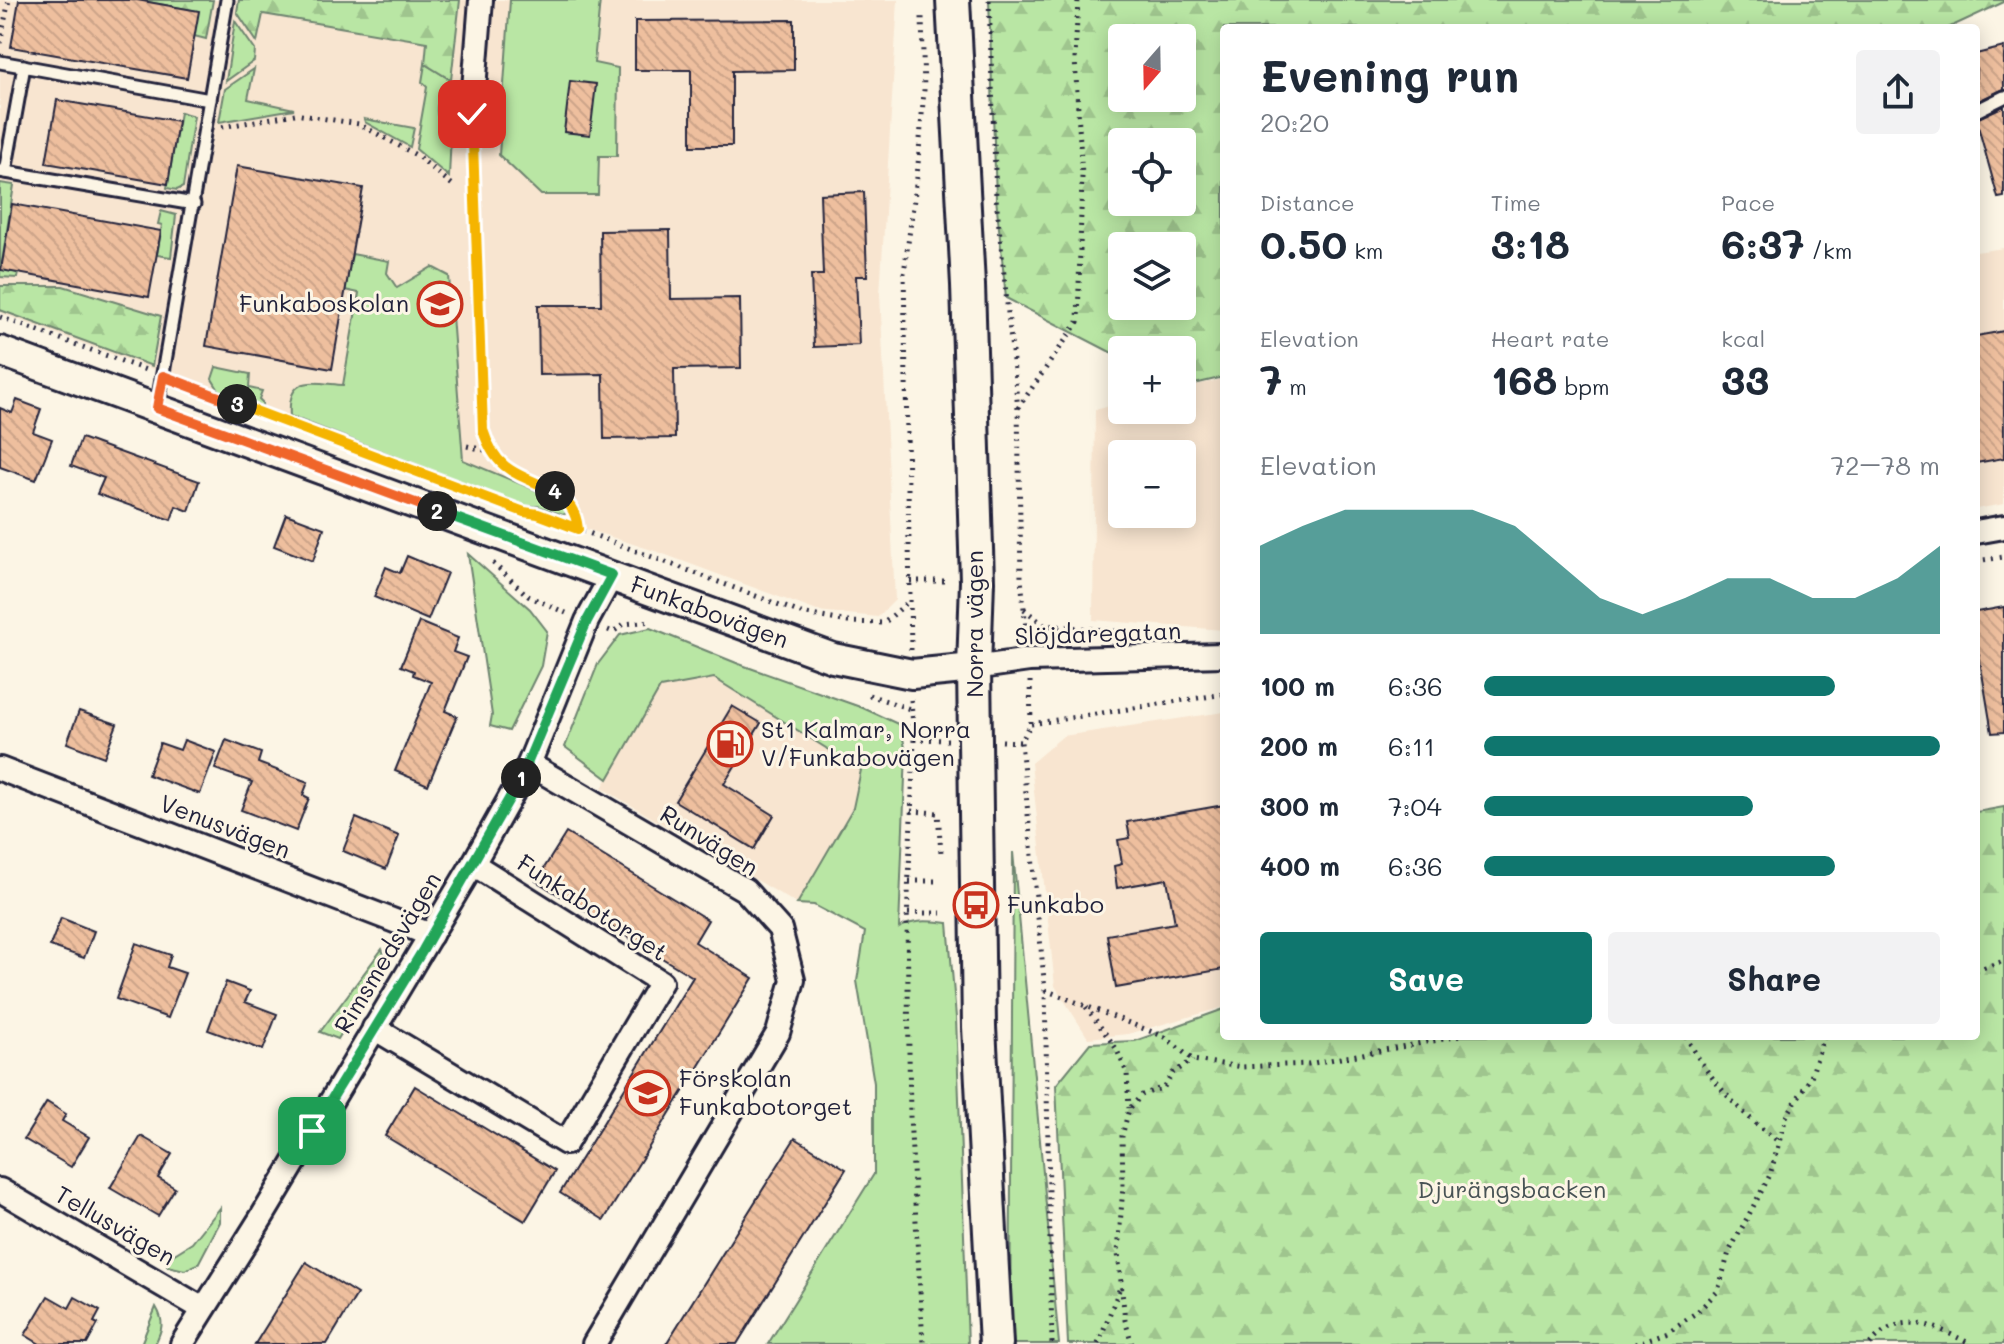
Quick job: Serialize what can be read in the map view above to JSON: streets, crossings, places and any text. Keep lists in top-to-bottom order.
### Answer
{
  "streets": {
    "main road": ["Norra vägen"],
    "street": [
      "Funkabovägen",
      "Slöjdaregatan",
      "Venusvägen",
      "Runvägen",
      "Funkabotorget",
      "Rimsmedsvägen",
      "Tellusvägen"
    ]
  },
  "crossings": [
    ["Funkabovägen", "Norra vägen"],
    ["Funkabovägen", "Slöjdaregatan"],
    ["Funkabovägen", "Rimsmedsvägen"],
    ["Norra vägen", "Slöjdaregatan"],
    ["Venusvägen", "Rimsmedsvägen"],
    ["Runvägen", "Rimsmedsvägen"],
    ["Funkabotorget", "Rimsmedsvägen"],
    ["Rimsmedsvägen", "Tellusvägen"]
  ],
  "parks": ["Djurängsbacken"],
  "places": {
    "school or university": ["Funkaboskolan", "Förskolan Funkabotorget"],
    "fuel station": ["St1 Kalmar, Norra V/Funkabovägen"],
    "bus stop": ["Funkabo"]
  },
  "north": "bottom",
  "page": {
    "map_buttons": ["+", "−"],
    "heading": ["Evening run", "20:20"],
    "stats": [
      ["Distance", "0.50 km"],
      ["Time", "3:18"],
      ["Pace", "6:37 /km"],
      ["Elevation", "7 m"],
      ["Heart rate", "168 bpm"],
      ["kcal", "33"]
    ],
    "pins": [
      "3",
      "4",
      "2",
      "1"
    ],
    "chart": ["Elevation", "72–78 m"],
    "list": [
      {
        "name": "100 m",
        "note": "6:36"
      },
      {
        "name": "200 m",
        "note": "6:11"
      },
      {
        "name": "300 m",
        "note": "7:04"
      },
      {
        "name": "400 m",
        "note": "6:36"
      }
    ],
    "buttons": ["Save", "Share"]
  }
}
